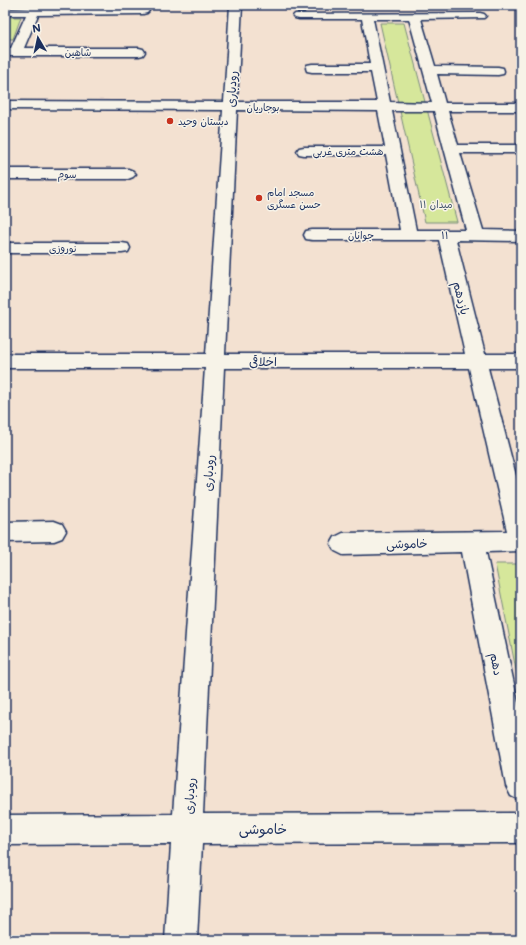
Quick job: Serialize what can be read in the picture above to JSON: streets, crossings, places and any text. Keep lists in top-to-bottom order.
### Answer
{
  "streets": {
    "street": [
      "شاهین",
      "رودباری",
      "بوجاریان",
      "هشت متری غربی",
      "سوم",
      "جوانان",
      "۱۱",
      "نوروزی",
      "یازدهم",
      "اخلاقی",
      "خاموشی",
      "دهم"
    ]
  },
  "crossings": [
    ["رودباری", "بوجاریان"],
    ["رودباری", "اخلاقی"],
    ["رودباری", "خاموشی"],
    ["جوانان", "۱۱"],
    ["۱۱", "یازدهم"],
    ["یازدهم", "اخلاقی"],
    ["خاموشی", "دهم"]
  ],
  "parks": ["میدان ۱۱"],
  "places": ["دبستان وحید", "مسجد امام حسن عسگری"],
  "north": "top"
}
